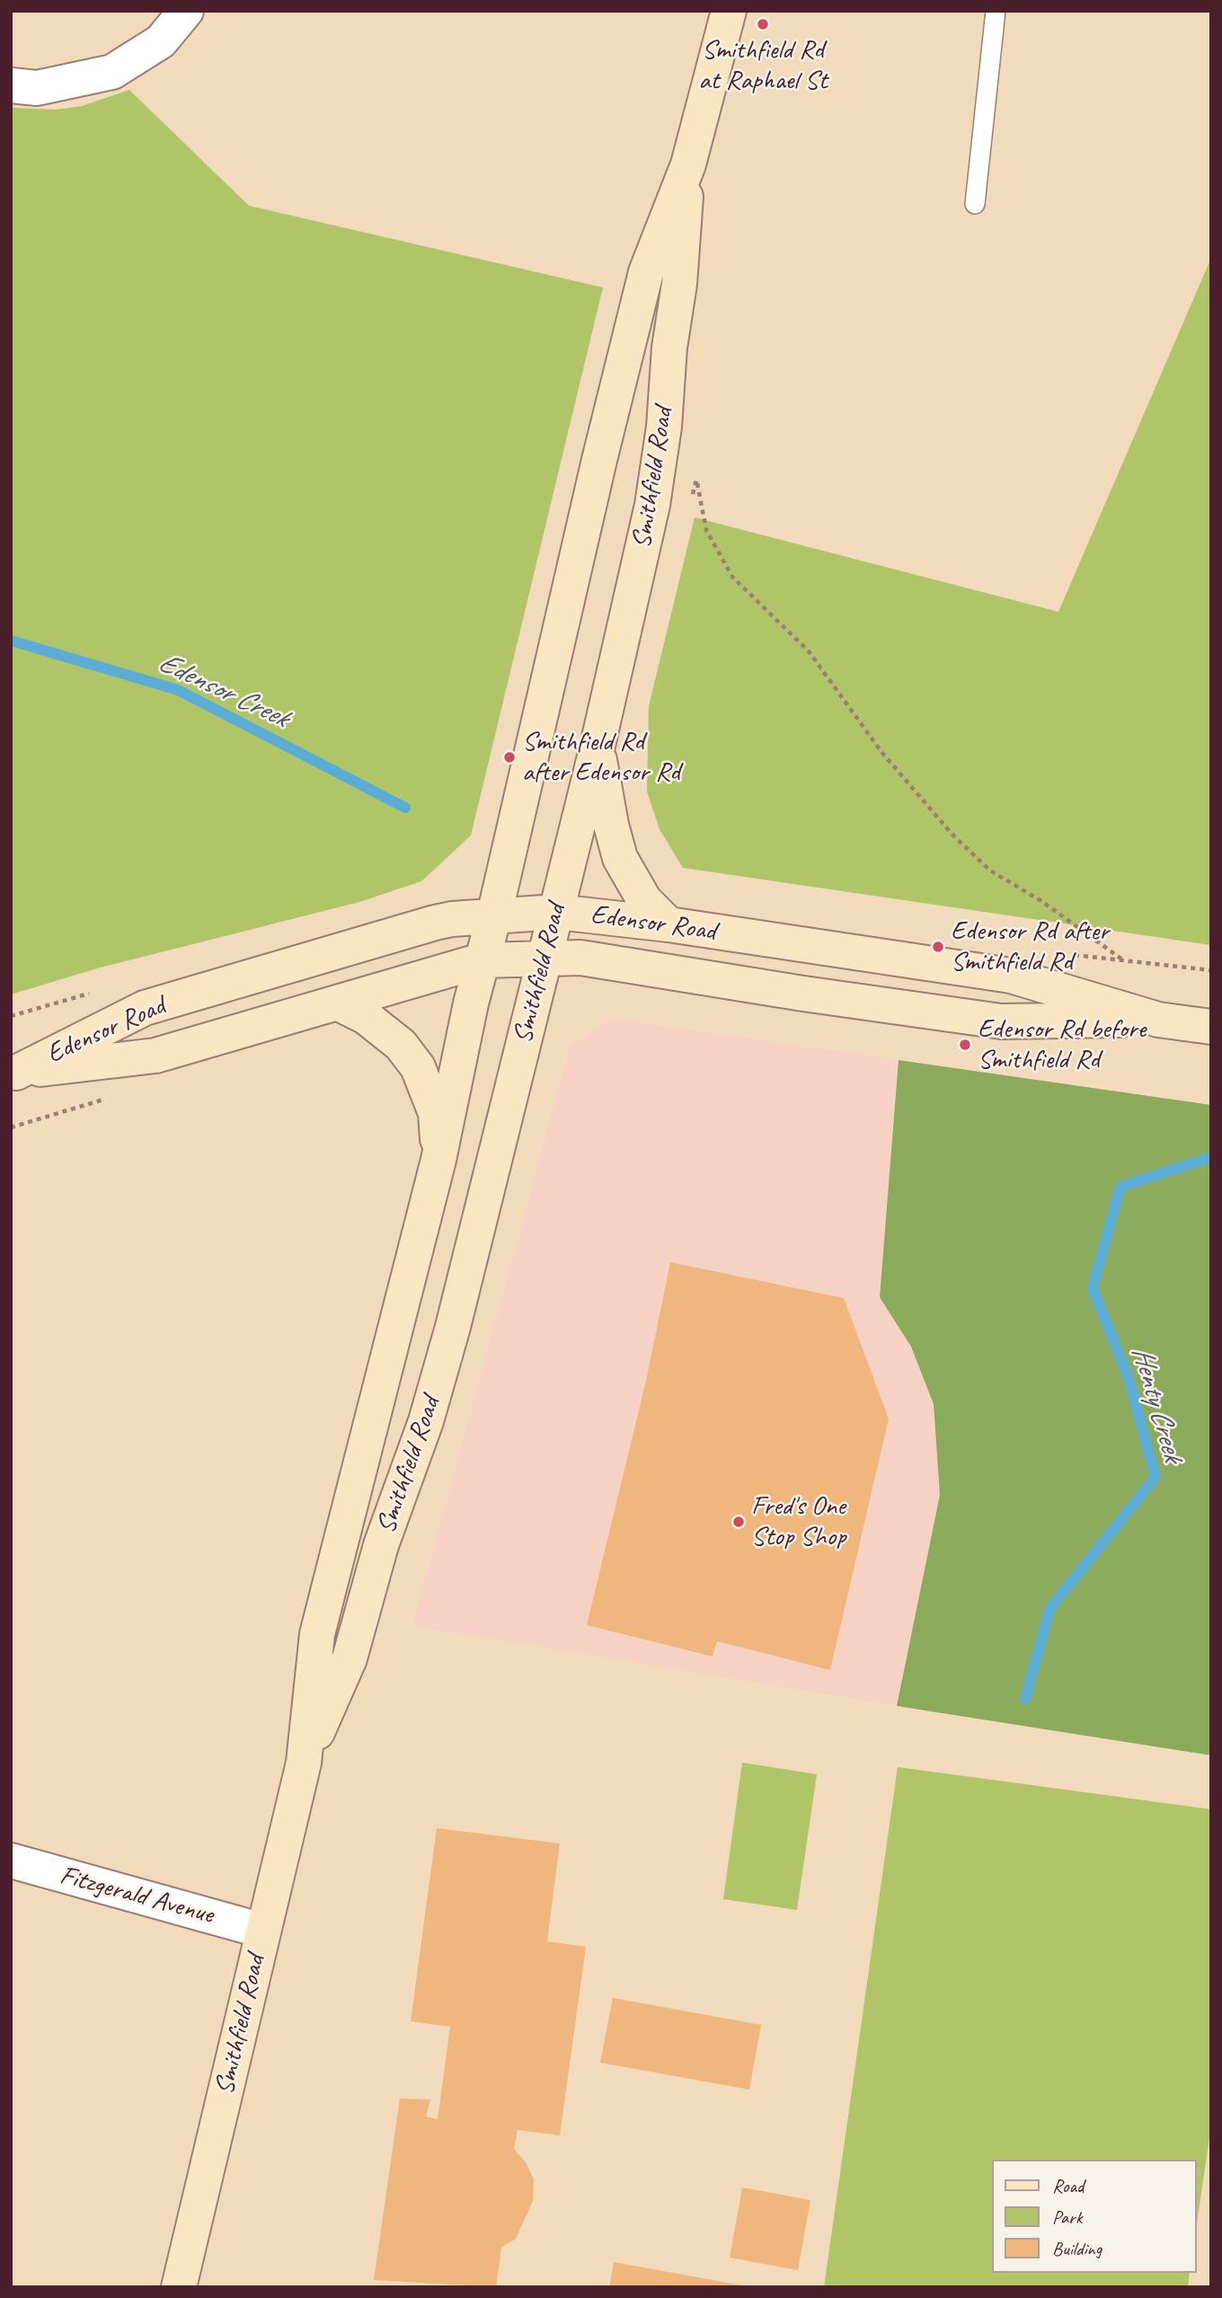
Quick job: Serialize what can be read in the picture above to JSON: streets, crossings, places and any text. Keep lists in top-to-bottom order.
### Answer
{
  "streets": {
    "main road": ["Smithfield Road", "Edensor Road"],
    "street": ["Fitzgerald Avenue"]
  },
  "crossings": [
    ["Smithfield Road", "Edensor Road"],
    ["Smithfield Road", "Fitzgerald Avenue"]
  ],
  "water": ["Edensor Creek", "Henty Creek"],
  "places": [
    "Smithfield Rd at Raphael St",
    "Smithfield Rd after Edensor Rd",
    "Edensor Rd after Smithfield Rd",
    "Edensor Rd before Smithfield Rd",
    "Fred's One Stop Shop"
  ],
  "legend": ["Road", "Park", "Building"]
}
